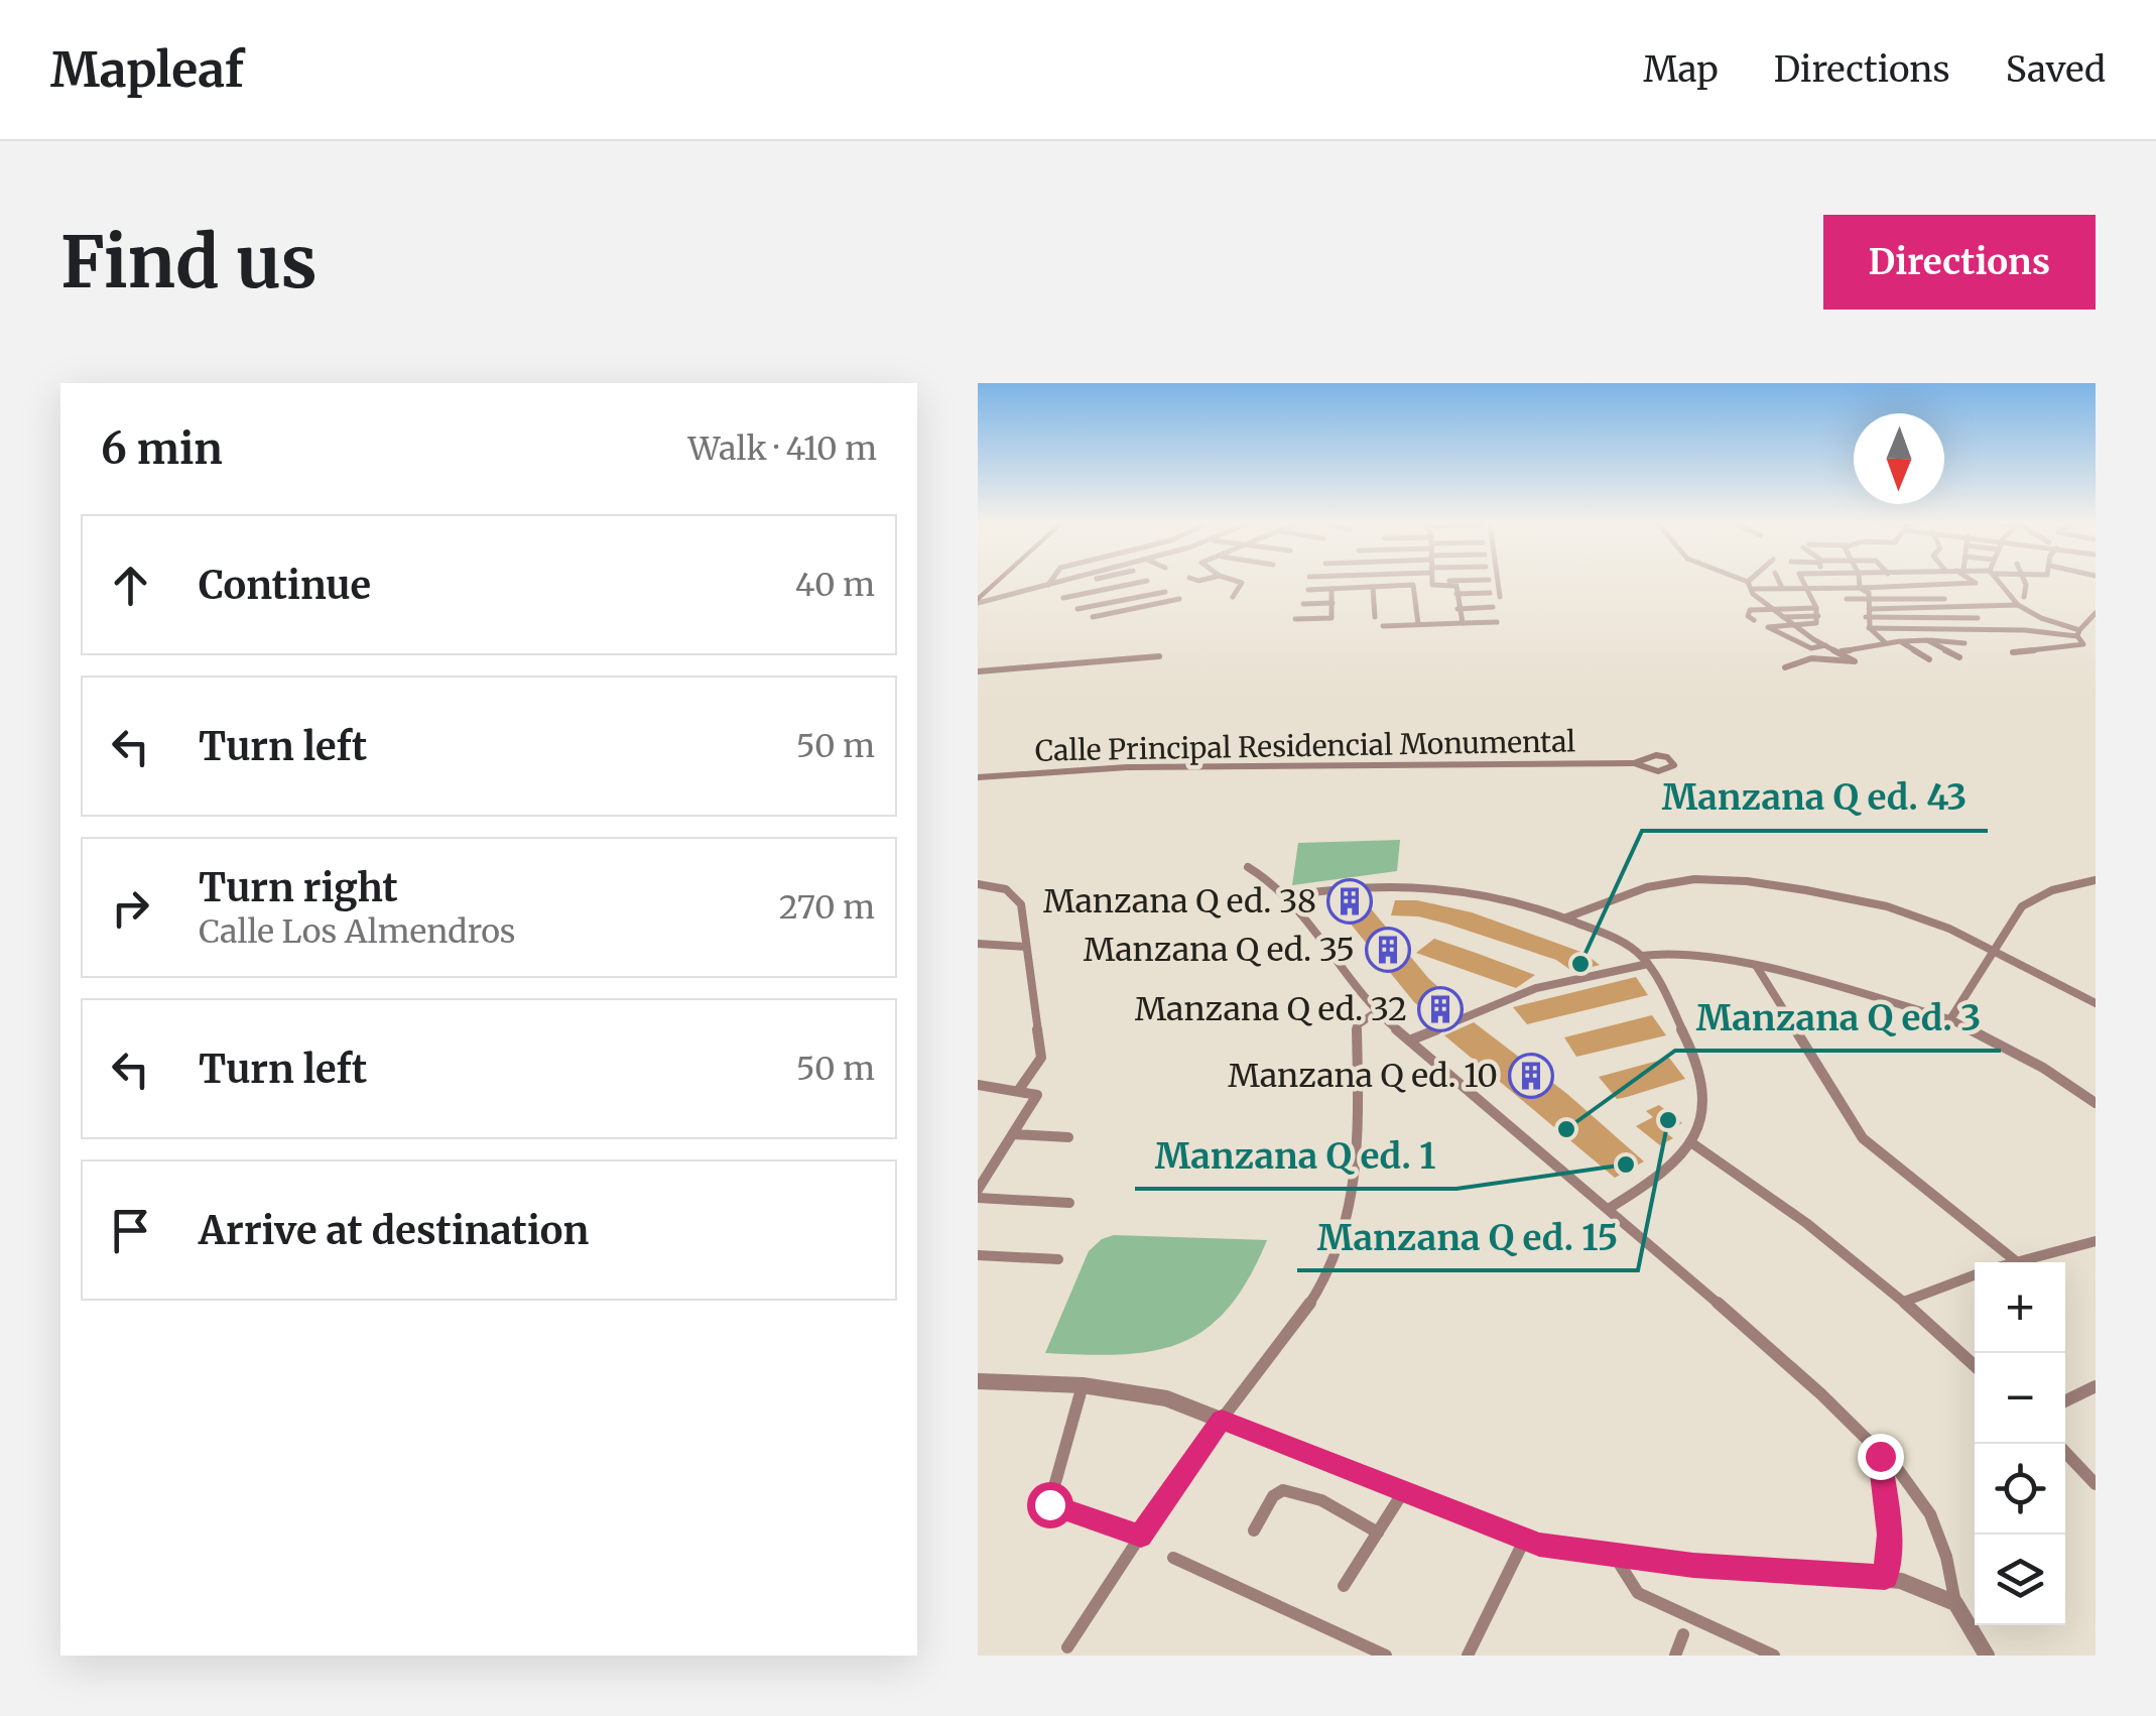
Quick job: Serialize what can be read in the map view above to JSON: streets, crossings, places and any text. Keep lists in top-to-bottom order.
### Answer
{
  "streets": {
    "street": ["Calle Principal Residencial Monumental"]
  },
  "places": {
    "building": [
      "Manzana Q ed. 38",
      "Manzana Q ed. 35",
      "Manzana Q ed. 32",
      "Manzana Q ed. 10"
    ],
    "other": [
      "Manzana Q ed. 43",
      "Manzana Q ed. 15",
      "Manzana Q ed. 3",
      "Manzana Q ed. 1"
    ]
  },
  "north": "bottom",
  "page": {
    "header": "Mapleaf",
    "nav": ["Map", "Directions", "Saved"],
    "buttons": "Directions",
    "title": "Find us",
    "heading": ["6 min", "Walk · 410 m"],
    "list": [
      ["Continue", "40 m"],
      ["Turn left", "50 m"],
      ["Turn right", "Calle Los Almendros", "270 m"],
      ["Turn left", "50 m"],
      "Arrive at destination"
    ],
    "map_buttons": ["+", "−"]
  }
}
